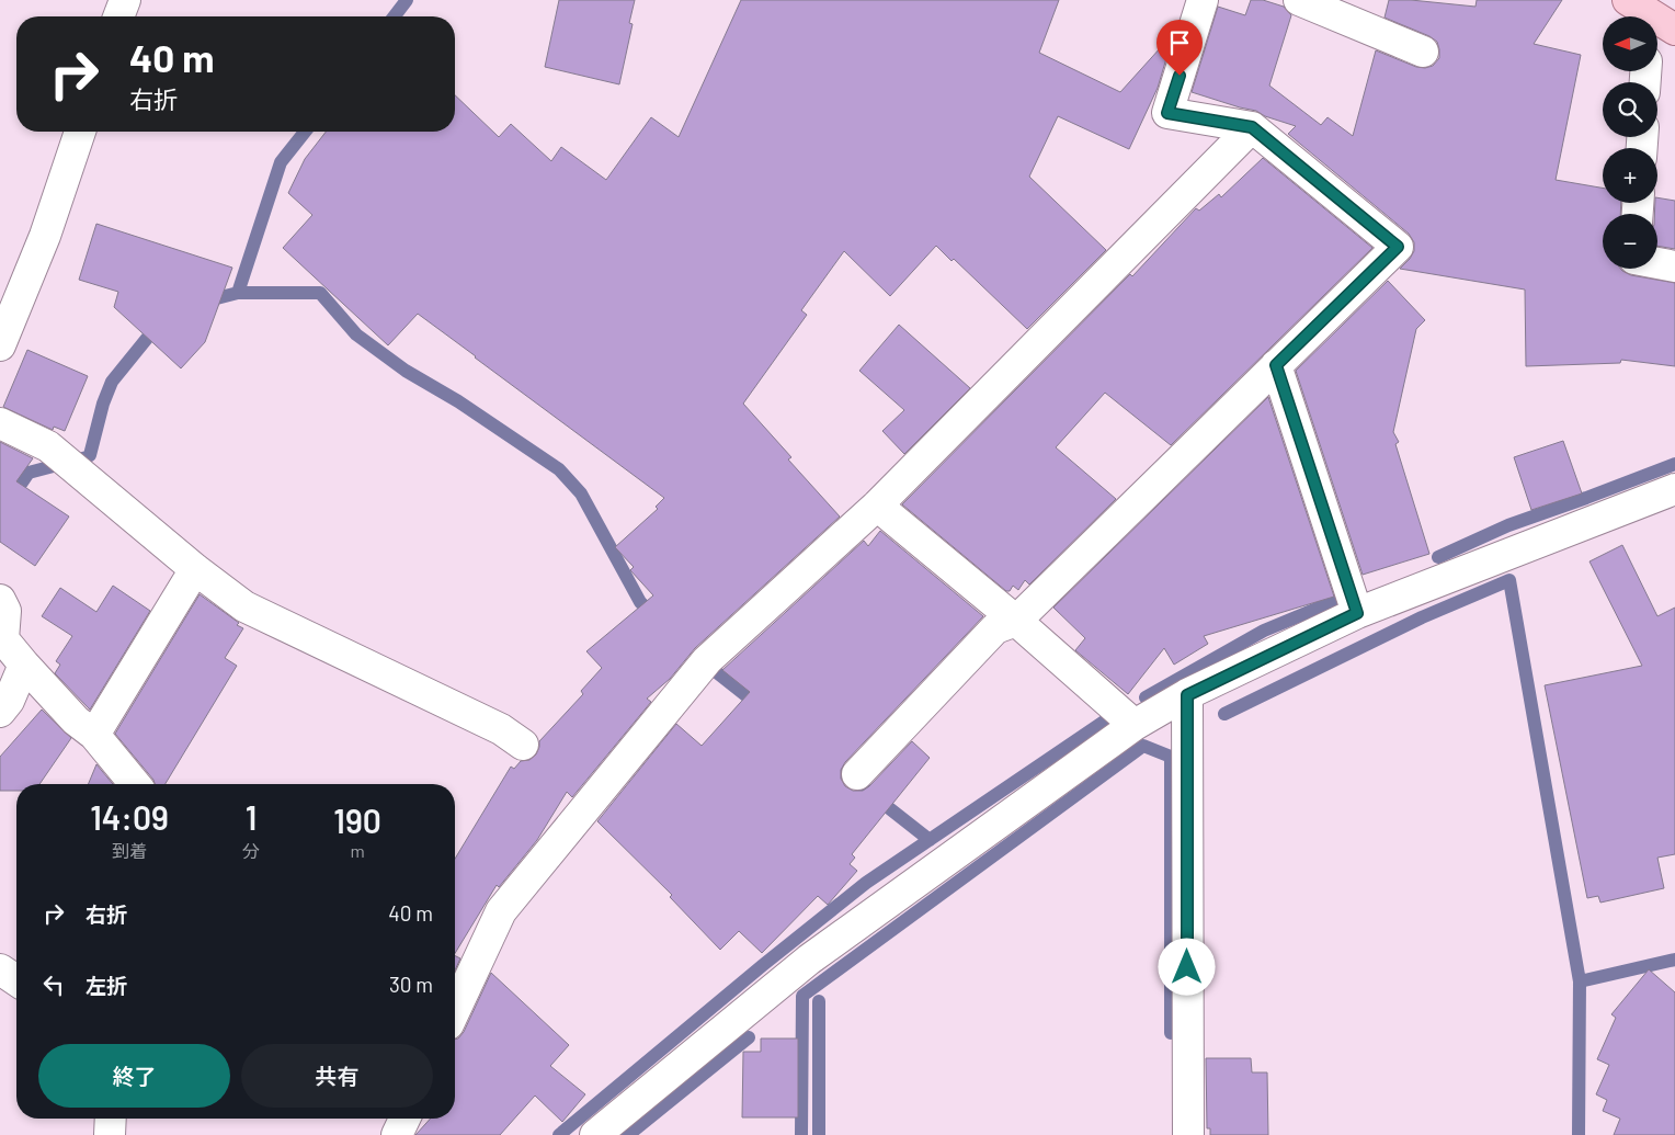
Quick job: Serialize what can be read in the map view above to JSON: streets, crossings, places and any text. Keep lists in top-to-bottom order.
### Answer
{
  "north": "left",
  "page": {
    "map_buttons": ["+", "−"],
    "turn": ["40 m", "右折"],
    "eta": [
      "14:09",
      "到着",
      "1",
      "分",
      "190",
      "m"
    ],
    "list": [
      {
        "name": "右折",
        "value": "40 m"
      },
      {
        "name": "左折",
        "value": "30 m"
      }
    ],
    "buttons": ["終了", "共有"]
  }
}
